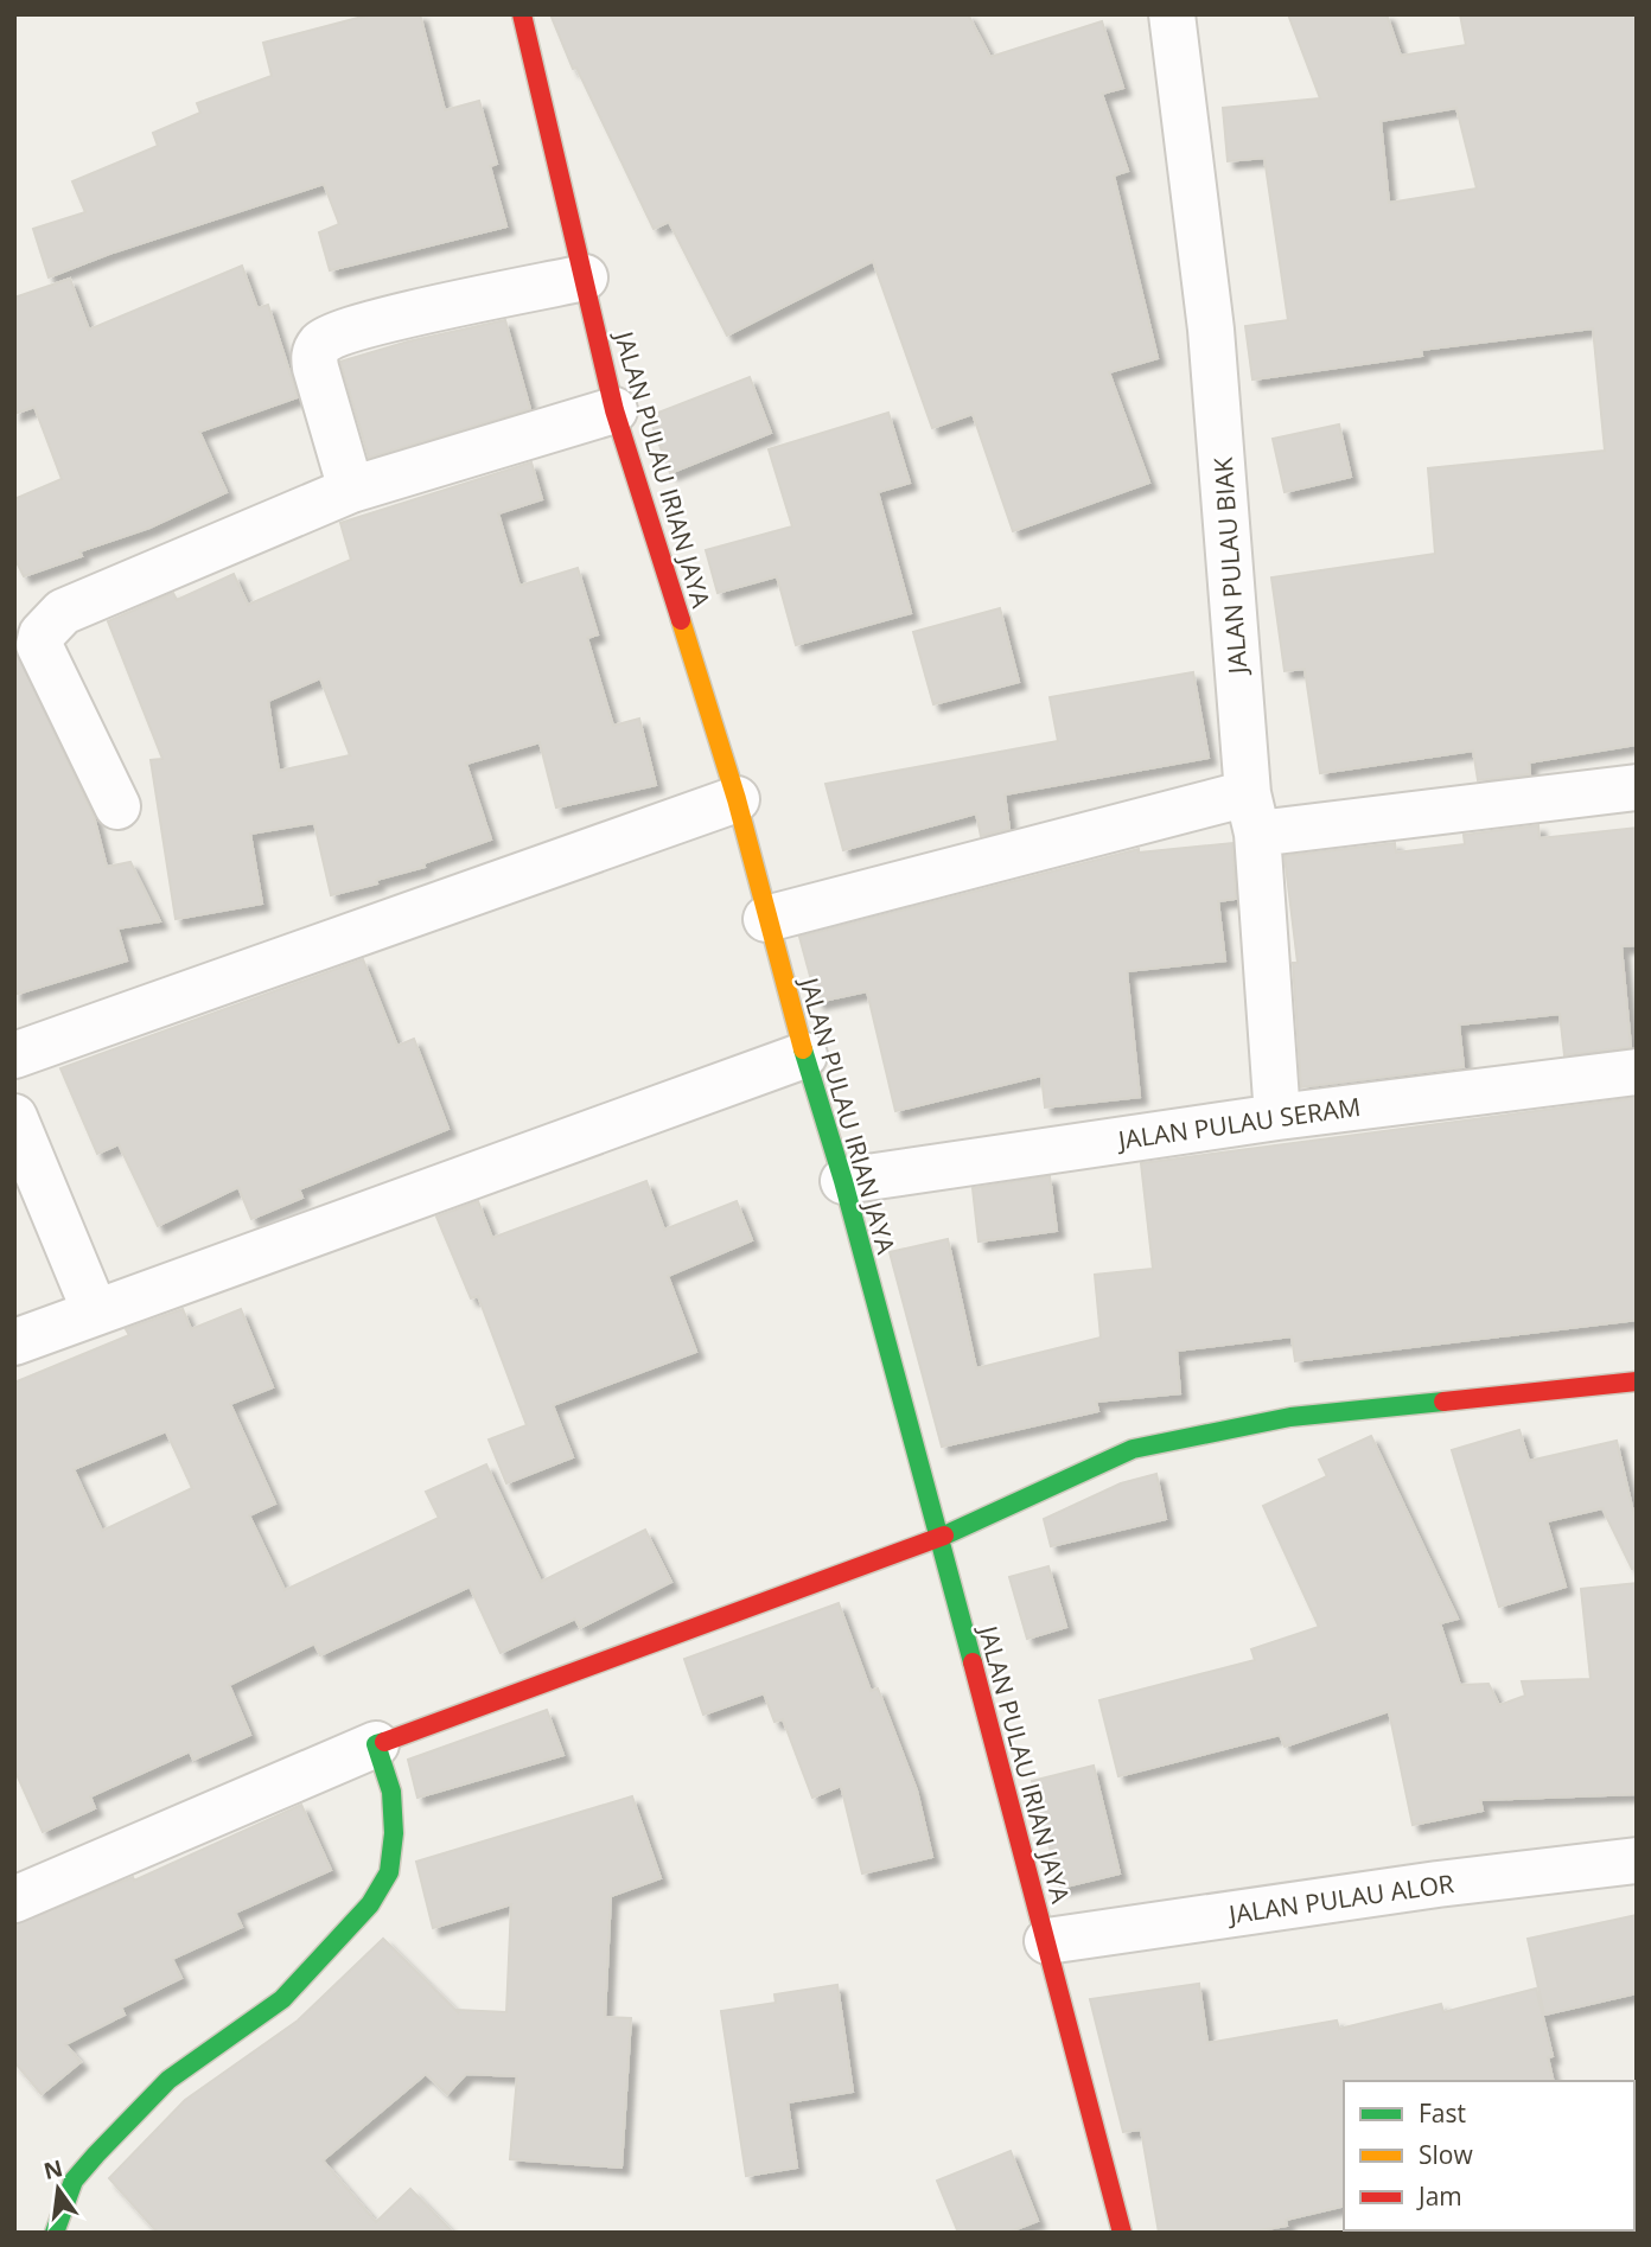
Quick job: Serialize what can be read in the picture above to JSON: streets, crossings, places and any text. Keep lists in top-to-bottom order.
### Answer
{
  "streets": {
    "street": [
      "JALAN PULAU IRIAN JAYA",
      "JALAN PULAU BIAK",
      "JALAN PULAU SERAM",
      "JALAN PULAU ALOR"
    ]
  },
  "crossings": [
    ["JALAN PULAU IRIAN JAYA", "JALAN PULAU SERAM"],
    ["JALAN PULAU IRIAN JAYA", "JALAN PULAU ALOR"],
    ["JALAN PULAU BIAK", "JALAN PULAU SERAM"]
  ],
  "legend": ["Fast", "Slow", "Jam"],
  "north": "top"
}
